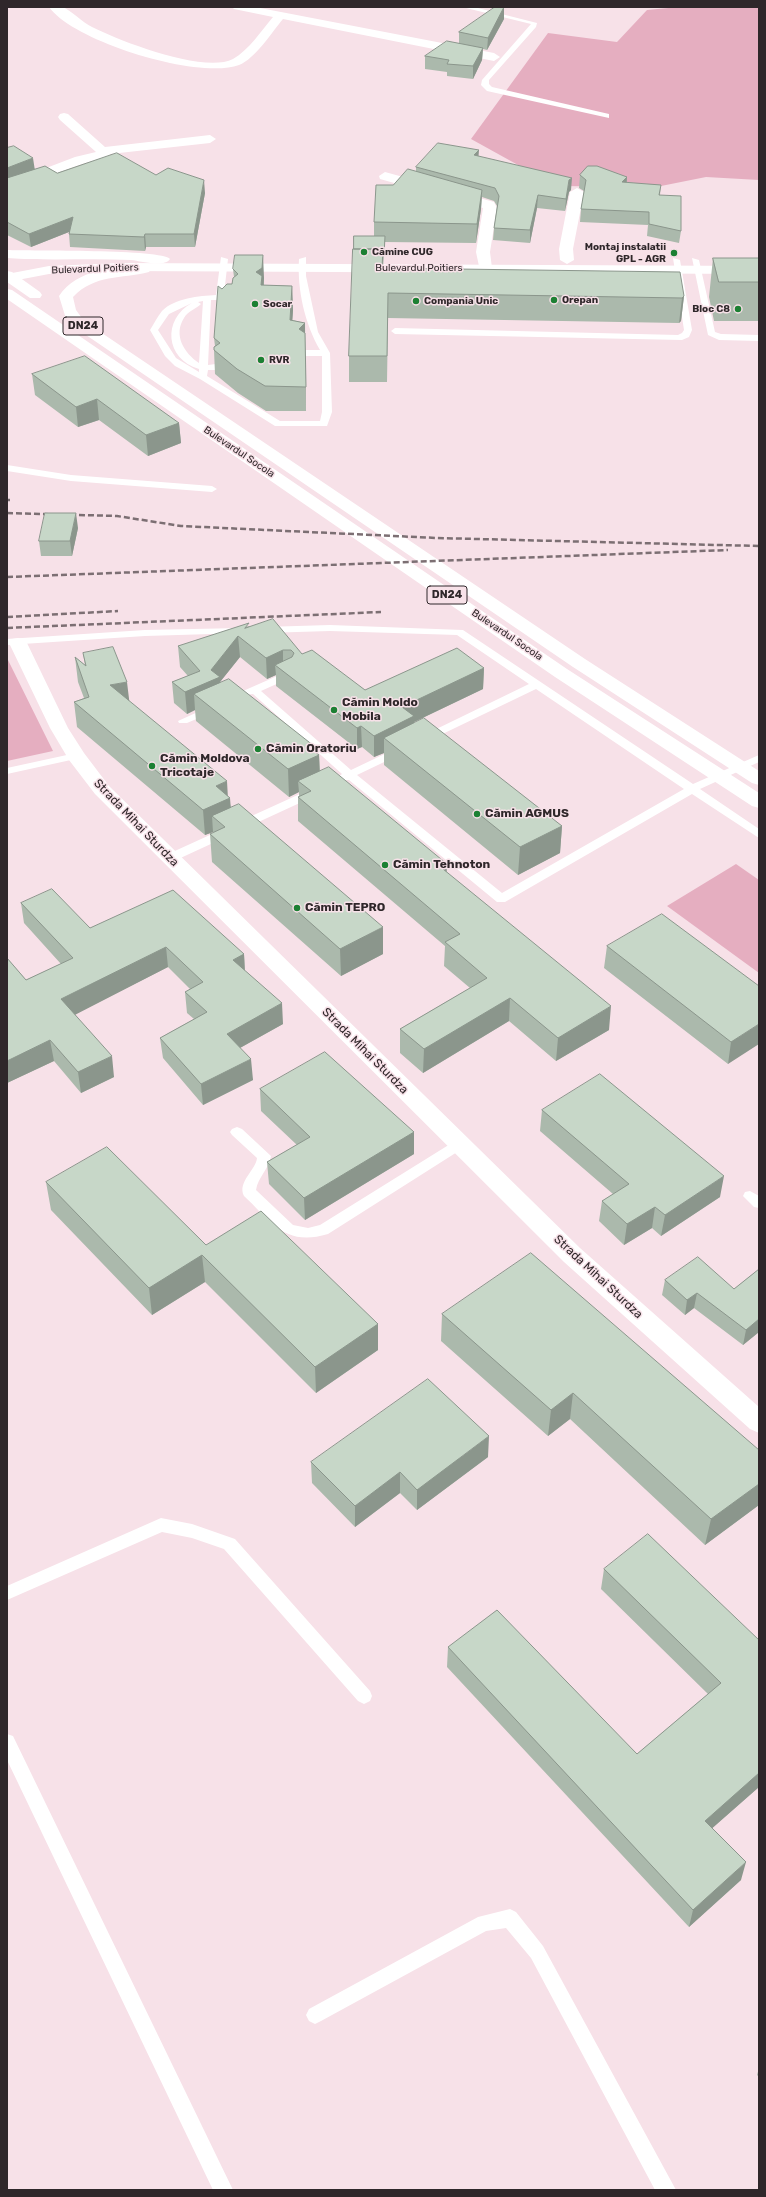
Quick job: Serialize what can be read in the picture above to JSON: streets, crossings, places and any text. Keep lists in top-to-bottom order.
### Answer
{
  "streets": {
    "main road": [
      "Bulevardul Poitiers",
      "DN24",
      "Bulevardul Socola",
      "Strada Mihai Sturdza"
    ]
  },
  "crossings": [
    ["Bulevardul Poitiers", "DN24"],
    ["DN24", "Bulevardul Socola"]
  ],
  "places": [
    "Cămine CUG",
    "Montaj instalatii GPL - AGR",
    "Orepan",
    "Compania Unic",
    "Socar",
    "Bloc C8",
    "RVR",
    "Cămin Moldo Mobila",
    "Cămin Oratoriu",
    "Cămin Moldova Tricotaje",
    "Cămin AGMUS",
    "Cămin Tehnoton",
    "Cămin TEPRO"
  ]
}
